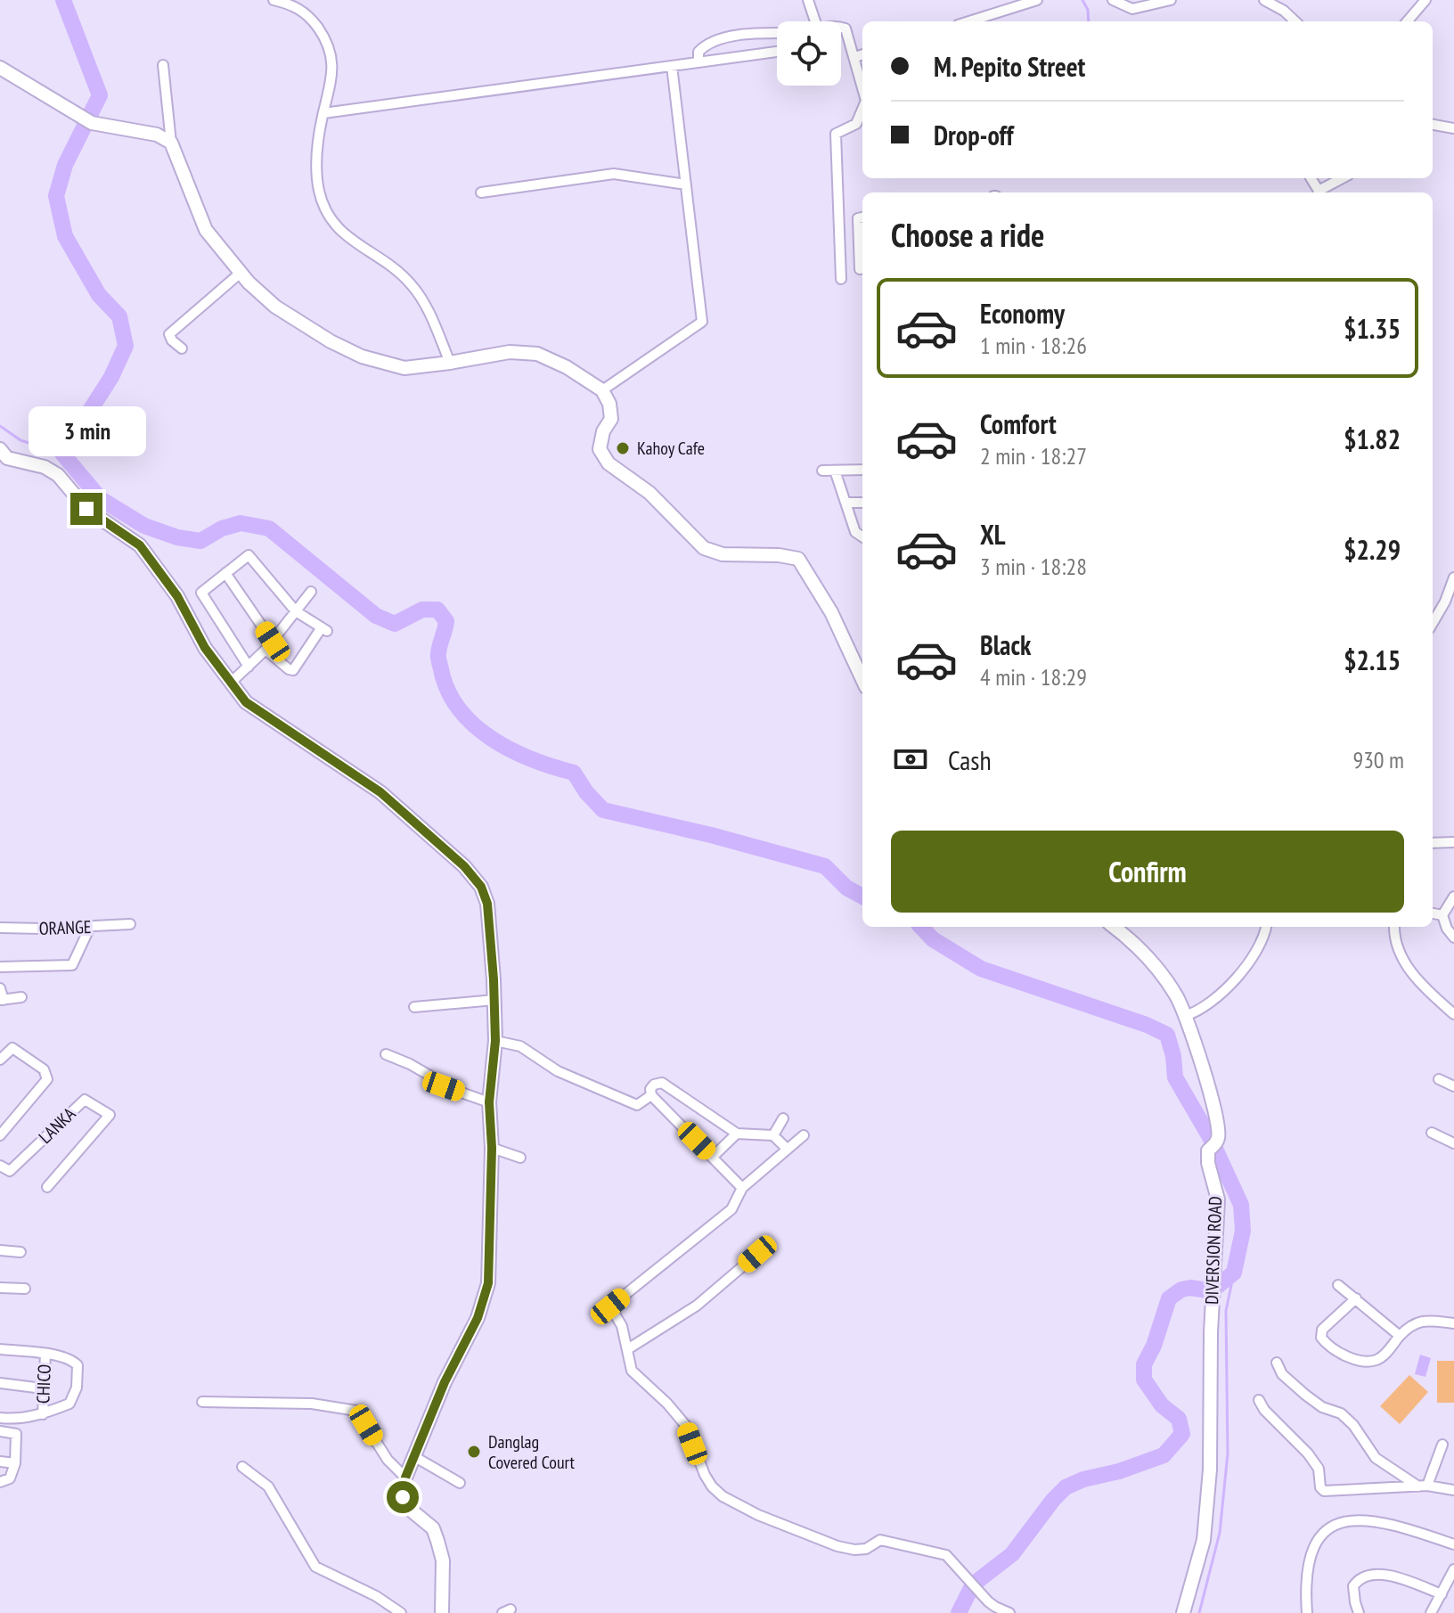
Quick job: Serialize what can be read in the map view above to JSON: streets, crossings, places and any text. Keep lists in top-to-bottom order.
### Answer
{
  "streets": {
    "street": [
      "ORANGE",
      "LANKA",
      "DIVERSION ROAD",
      "CHICO"
    ]
  },
  "places": ["Kahoy Cafe", "Danglag Covered Court"],
  "page": {
    "banner": ["M. Pepito Street", "Drop-off"],
    "heading": "Choose a ride",
    "list": [
      {
        "name": "Economy",
        "note": "1 min · 18:26",
        "value": "$1.35"
      },
      {
        "name": "Comfort",
        "note": "2 min · 18:27",
        "value": "$1.82"
      },
      {
        "name": "XL",
        "note": "3 min · 18:28",
        "value": "$2.29"
      },
      {
        "name": "Black",
        "note": "4 min · 18:29",
        "value": "$2.15"
      }
    ],
    "bubble": "3 min",
    "pay": ["Cash", "930 m"],
    "buttons": "Confirm"
  }
}
